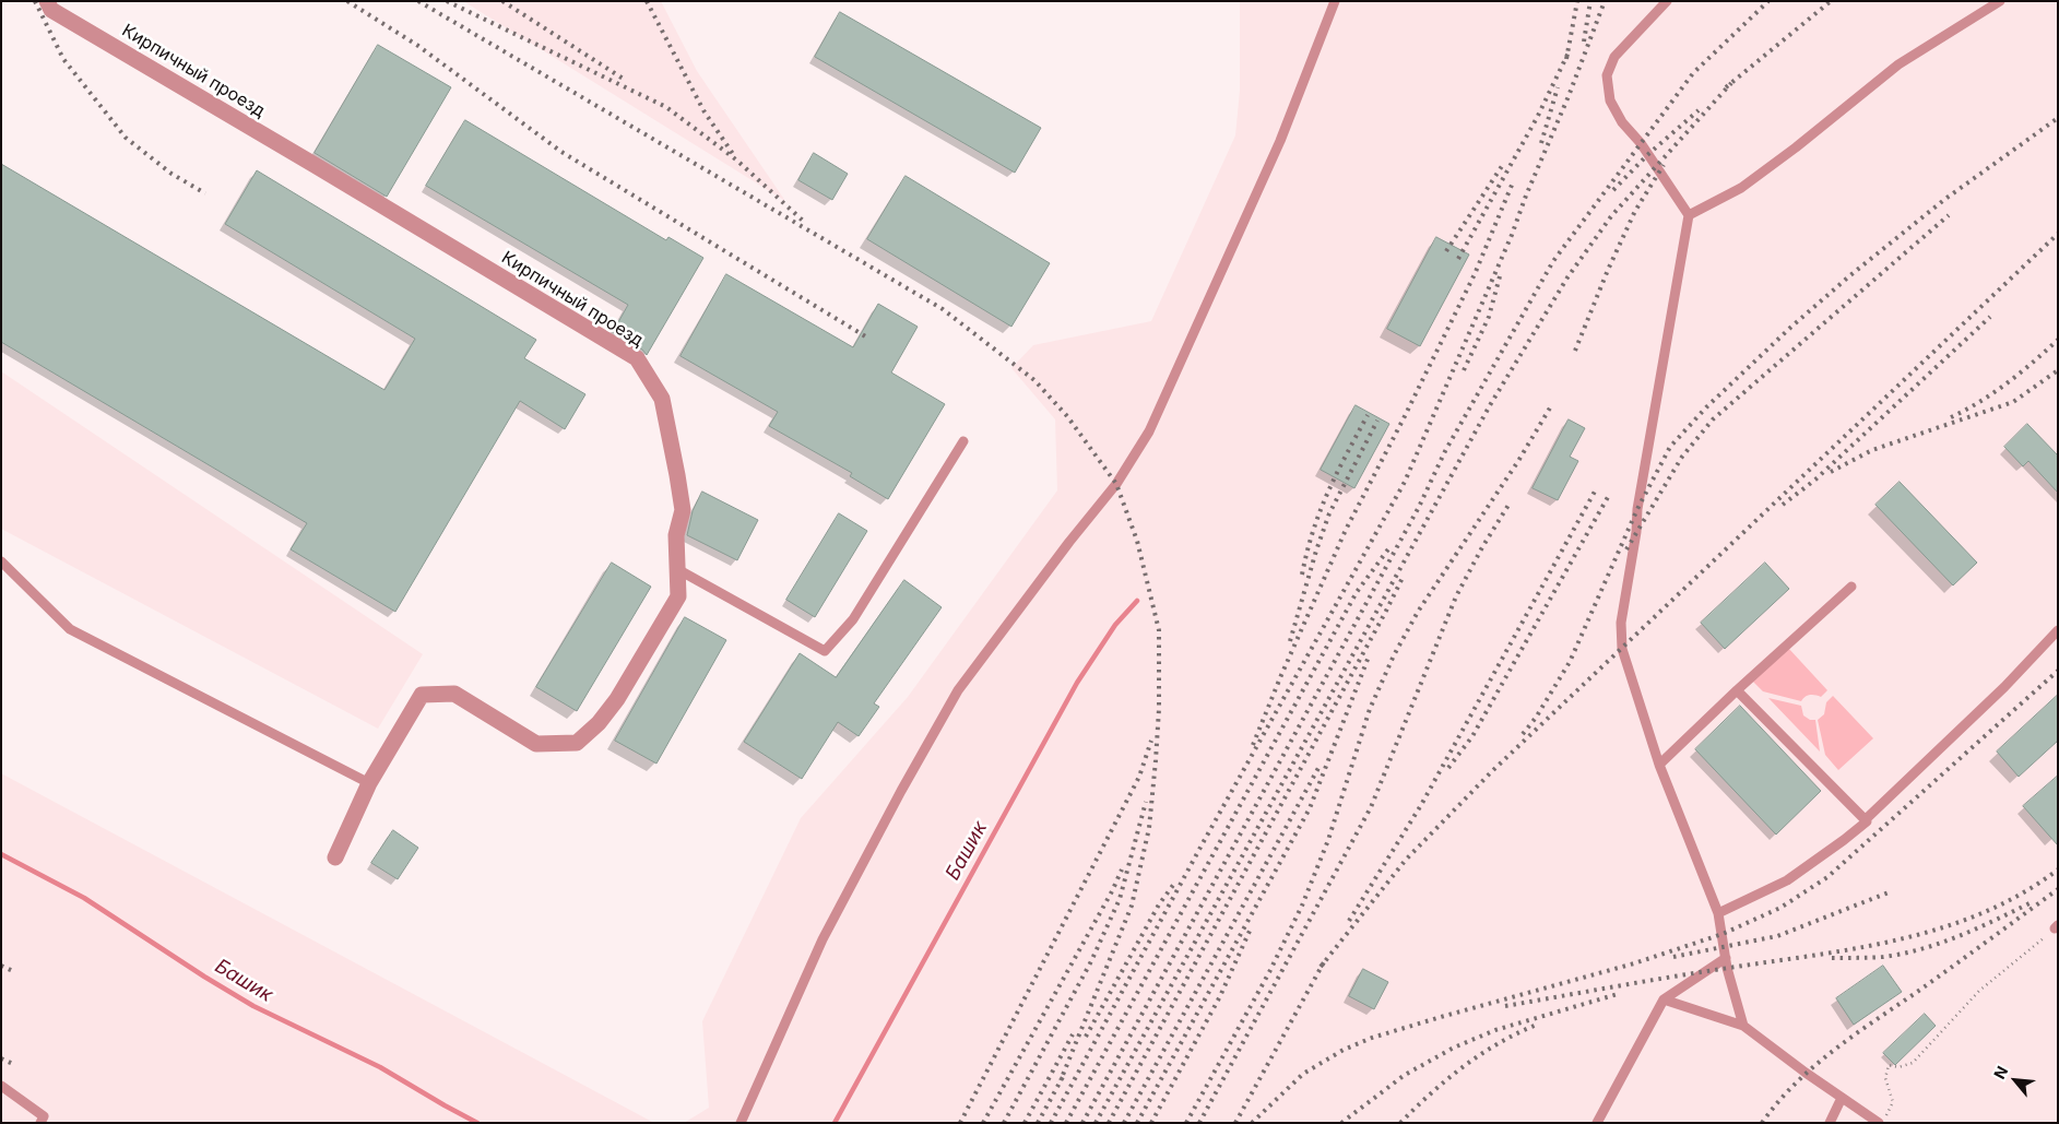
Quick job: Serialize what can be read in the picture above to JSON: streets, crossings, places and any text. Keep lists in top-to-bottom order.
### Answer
{
  "streets": {
    "street": ["Кирпичный проезд"]
  },
  "water": ["Башик"],
  "north": "top left"
}
